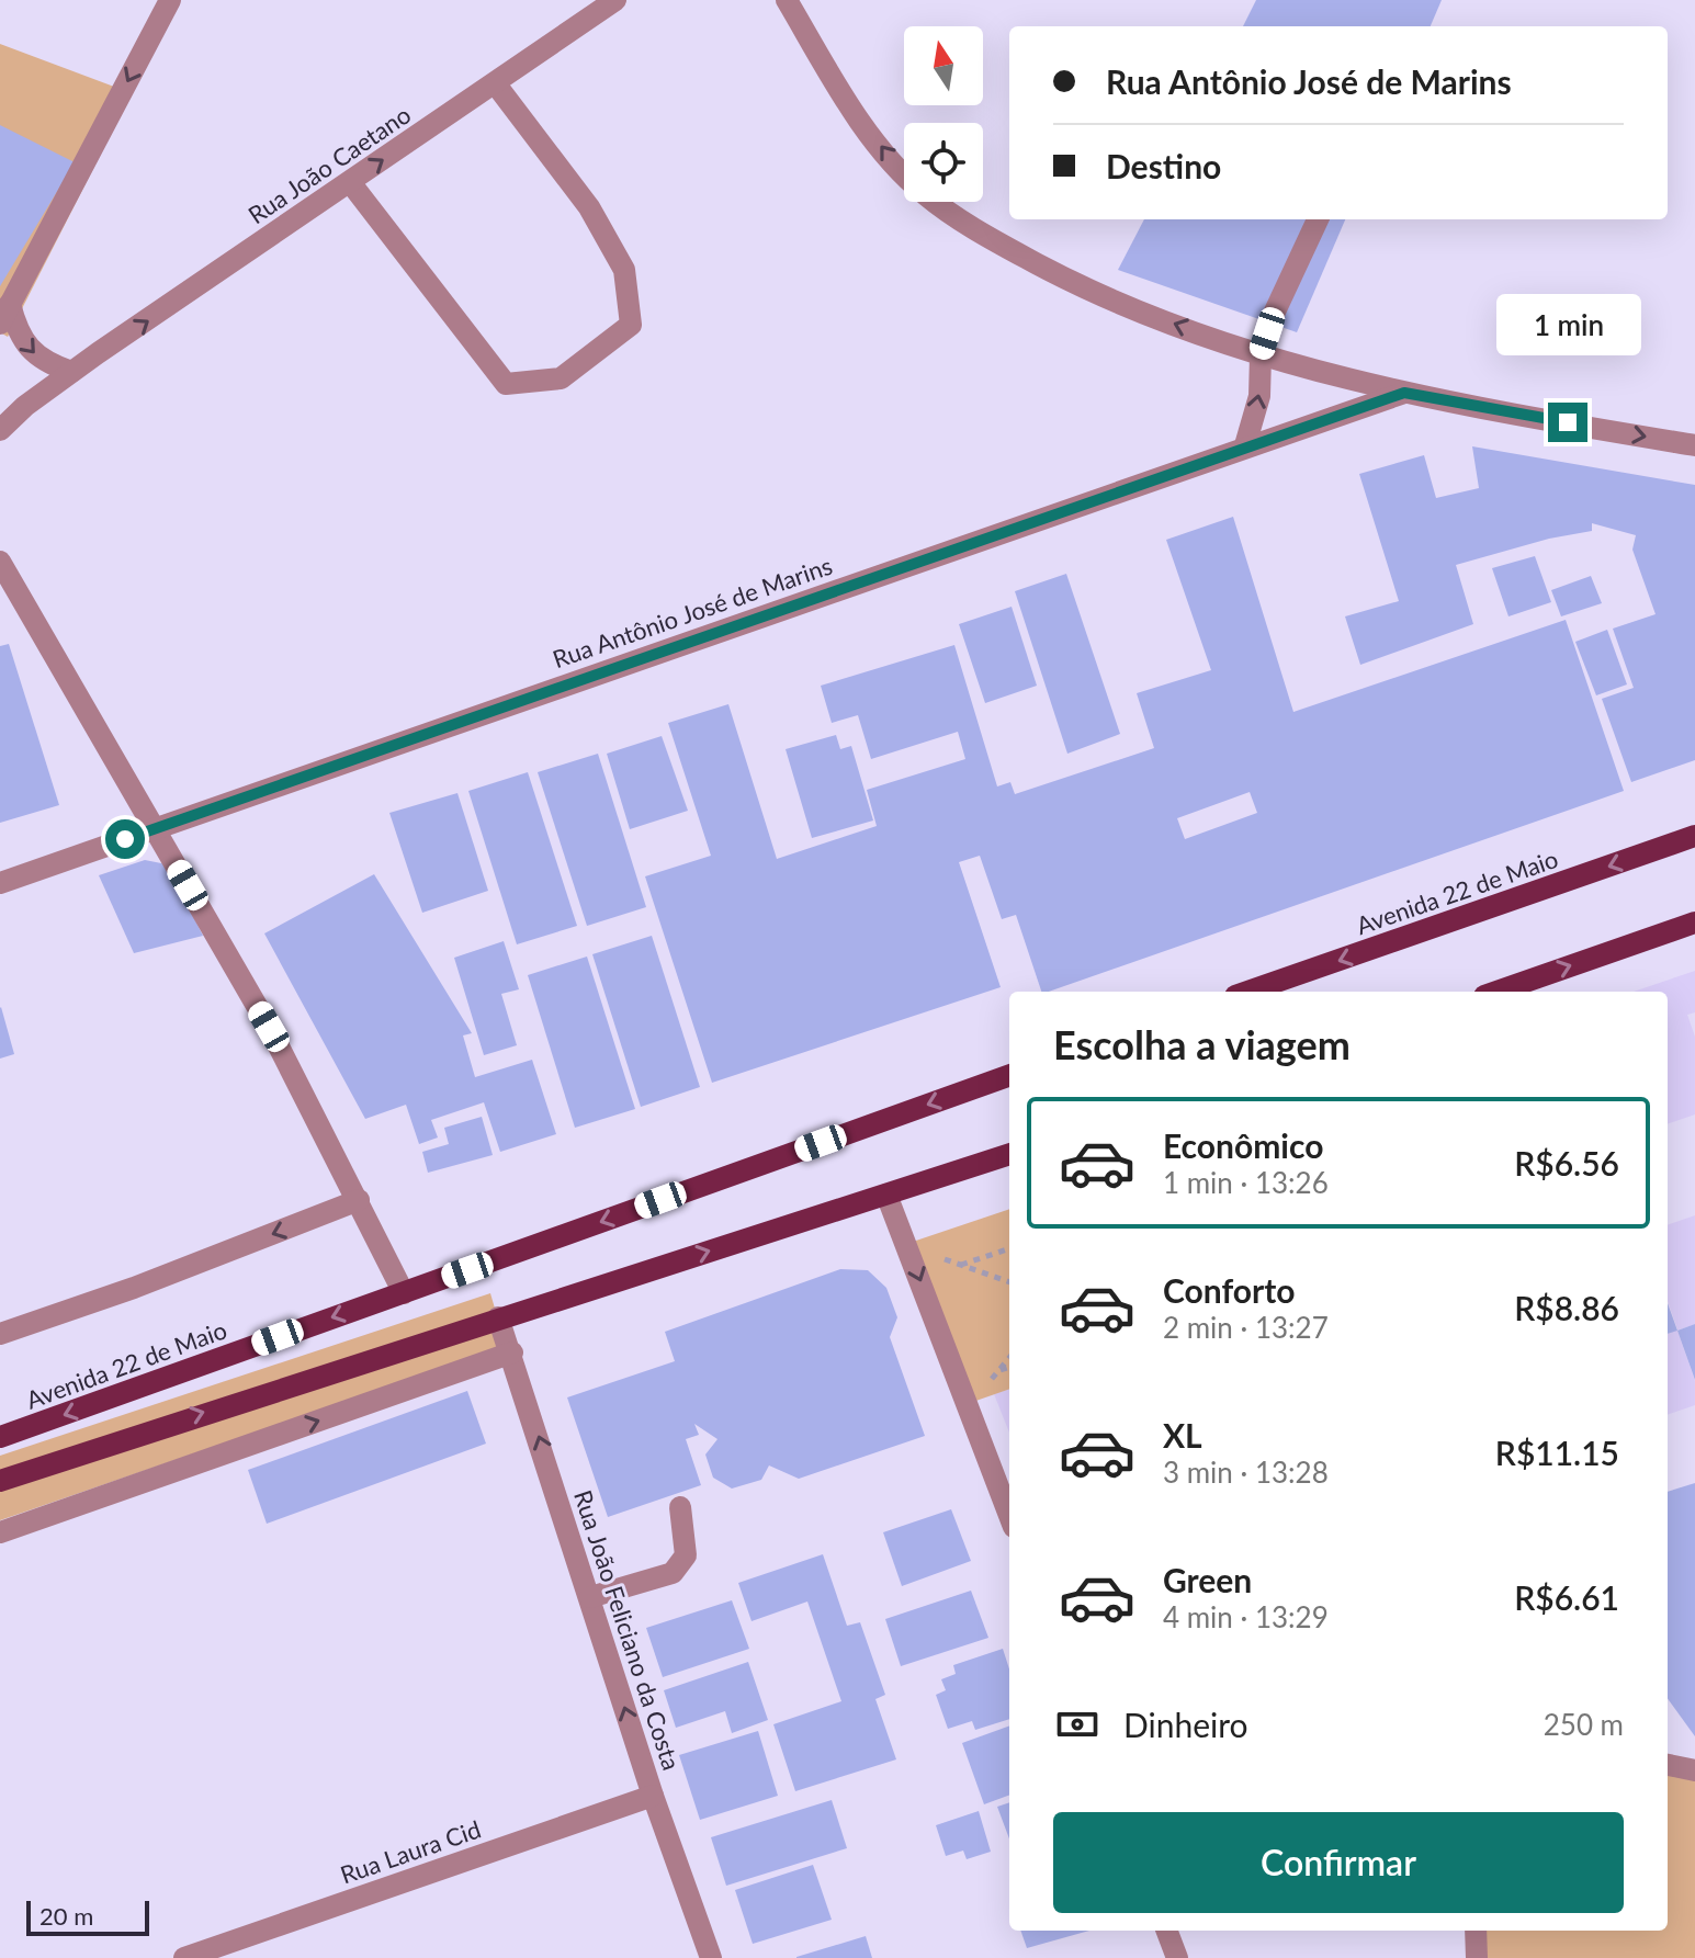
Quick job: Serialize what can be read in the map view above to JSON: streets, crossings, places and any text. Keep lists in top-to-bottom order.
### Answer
{
  "streets": {
    "main road": ["Avenida 22 de Maio"],
    "street": [
      "Rua João Caetano",
      "Rua Antônio José de Marins",
      "Rua João Feliciano da Costa",
      "Rua Laura Cid"
    ]
  },
  "crossings": [
    ["Rua João Feliciano da Costa", "Rua Laura Cid"]
  ],
  "one_way": ["Rua João Caetano", "Rua João Feliciano da Costa"],
  "scale_bar": "20 m",
  "north": "top",
  "page": {
    "banner": ["Rua Antônio José de Marins", "Destino"],
    "bubble": "1 min",
    "heading": "Escolha a viagem",
    "list": [
      {
        "name": "Econômico",
        "note": "1 min · 13:26",
        "value": "R$6.56"
      },
      {
        "name": "Conforto",
        "note": "2 min · 13:27",
        "value": "R$8.86"
      },
      {
        "name": "XL",
        "note": "3 min · 13:28",
        "value": "R$11.15"
      },
      {
        "name": "Green",
        "note": "4 min · 13:29",
        "value": "R$6.61"
      }
    ],
    "pay": ["Dinheiro", "250 m"],
    "buttons": "Confirmar",
    "scale": "20 m"
  }
}
